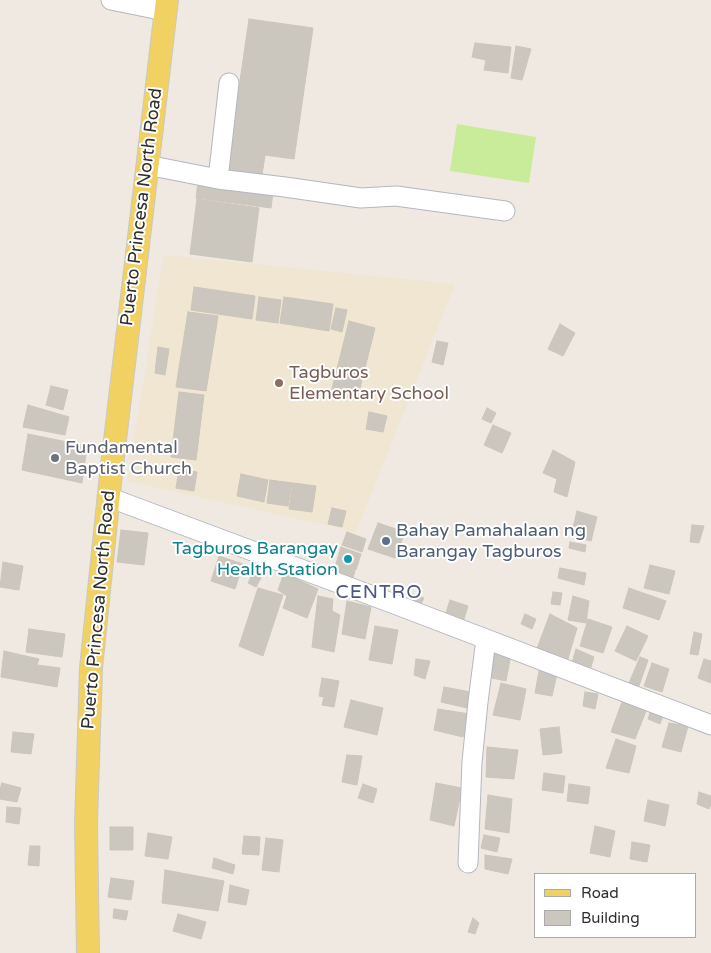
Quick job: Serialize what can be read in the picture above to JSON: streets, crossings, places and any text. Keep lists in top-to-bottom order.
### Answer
{
  "streets": {
    "main road": ["Puerto Princesa North Road"]
  },
  "districts": ["CENTRO"],
  "places": [
    "Tagburos Elementary School",
    "Fundamental Baptist Church",
    "Bahay Pamahalaan ng Barangay Tagburos",
    "Tagburos Barangay Health Station"
  ],
  "legend": ["Road", "Building"]
}
